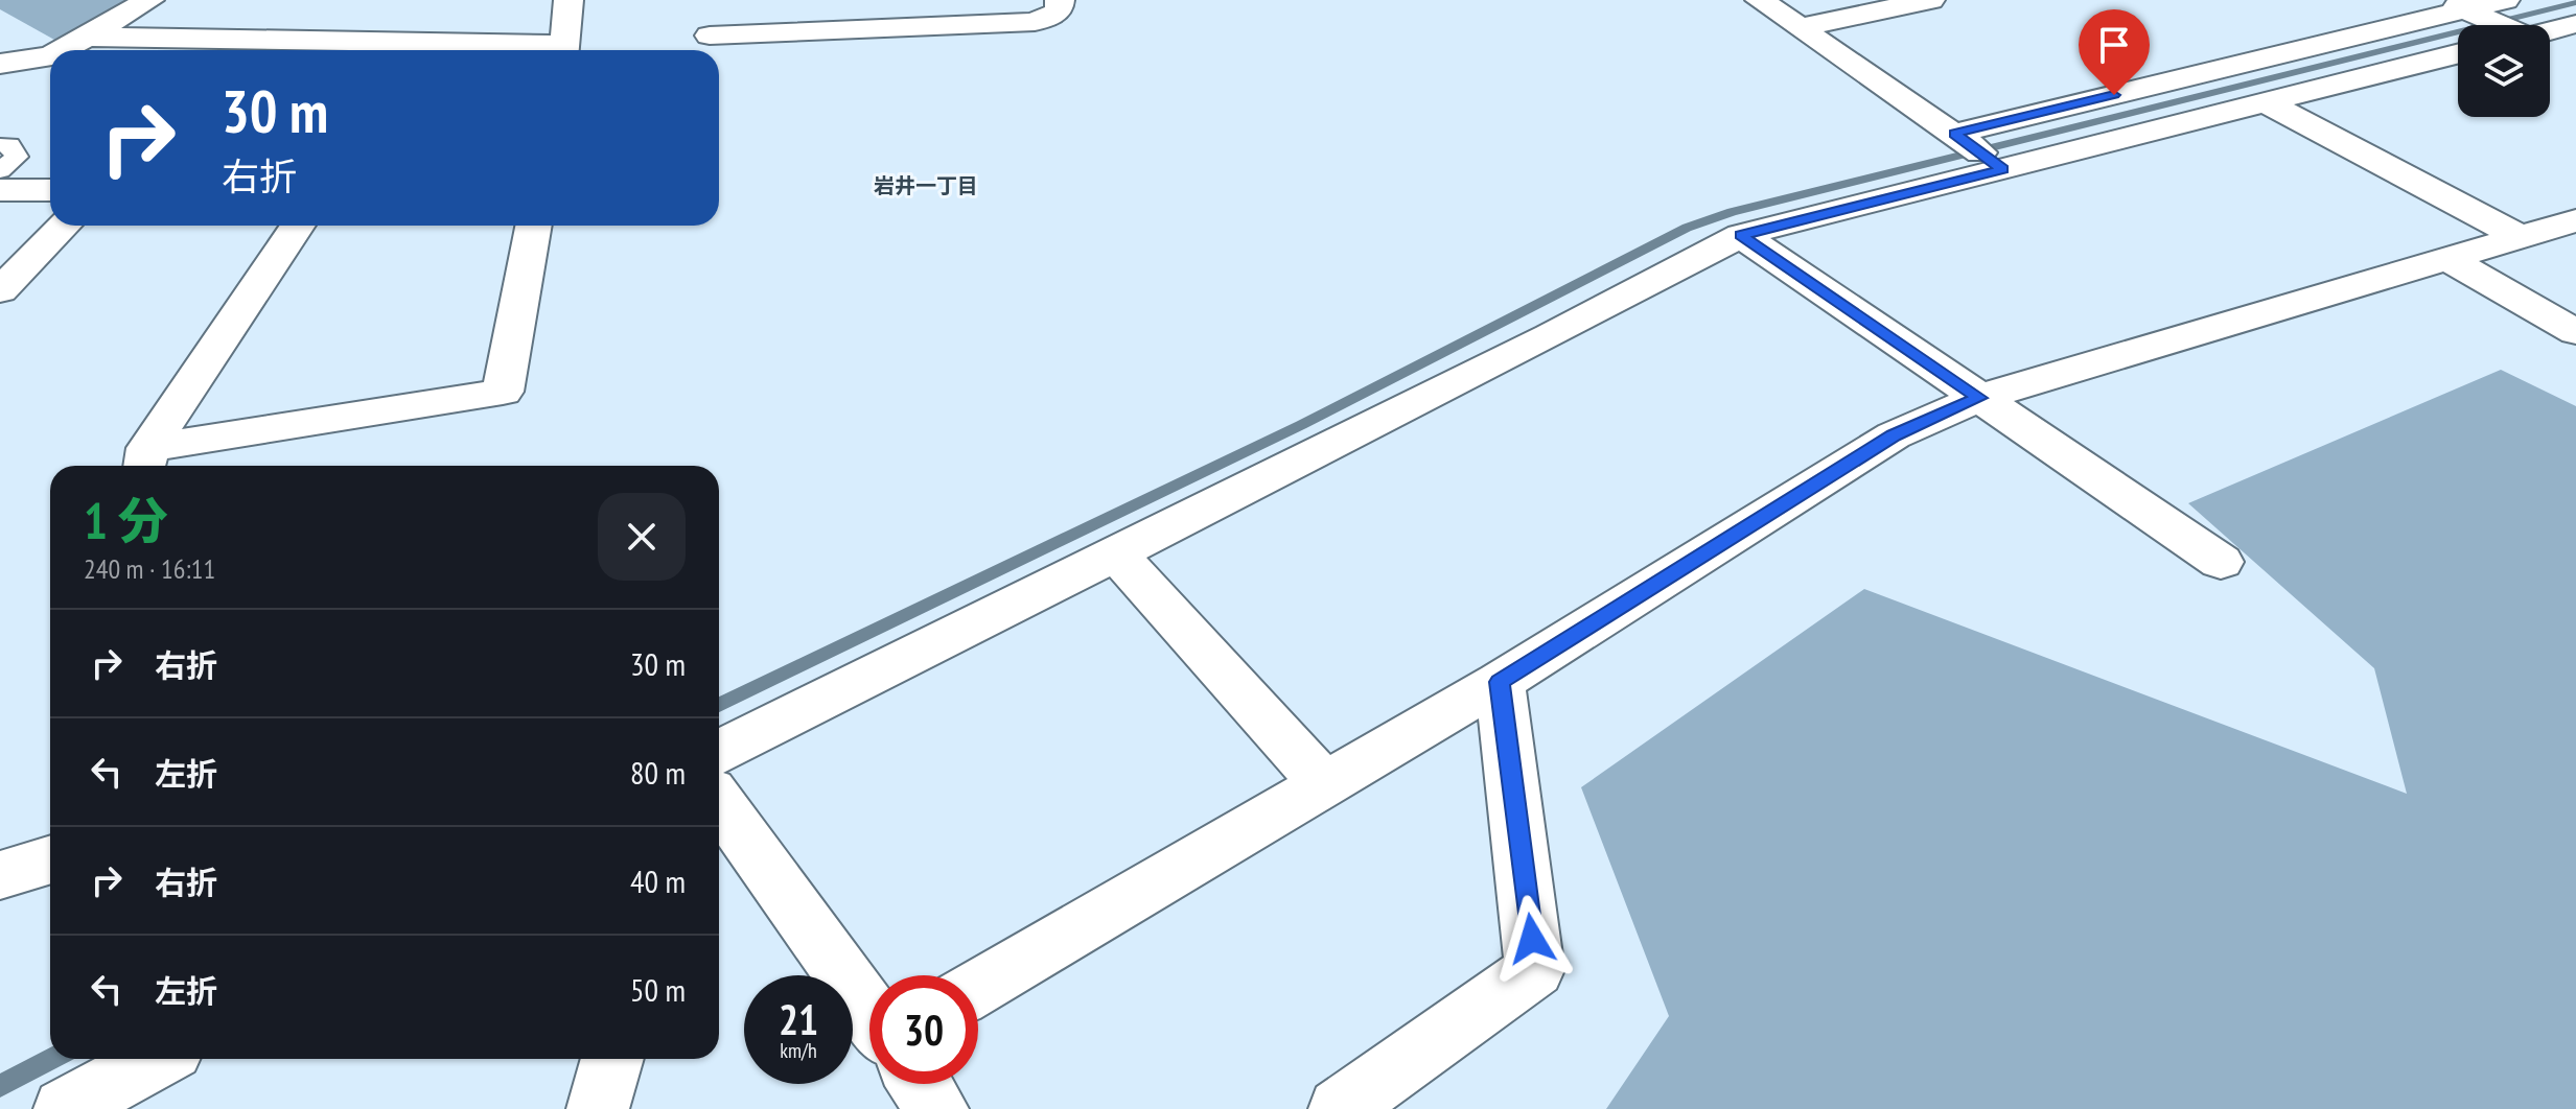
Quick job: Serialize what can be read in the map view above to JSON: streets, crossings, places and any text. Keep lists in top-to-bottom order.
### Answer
{
  "districts": ["岩井一丁目"],
  "page": {
    "turn": ["30 m", "右折"],
    "heading": ["1 分", "240 m · 16:11"],
    "list": [
      {
        "name": "右折",
        "value": "30 m"
      },
      {
        "name": "左折",
        "value": "80 m"
      },
      {
        "name": "右折",
        "value": "40 m"
      },
      {
        "name": "左折",
        "value": "50 m"
      }
    ],
    "speed": "21 km/h",
    "limit": "30"
  }
}
